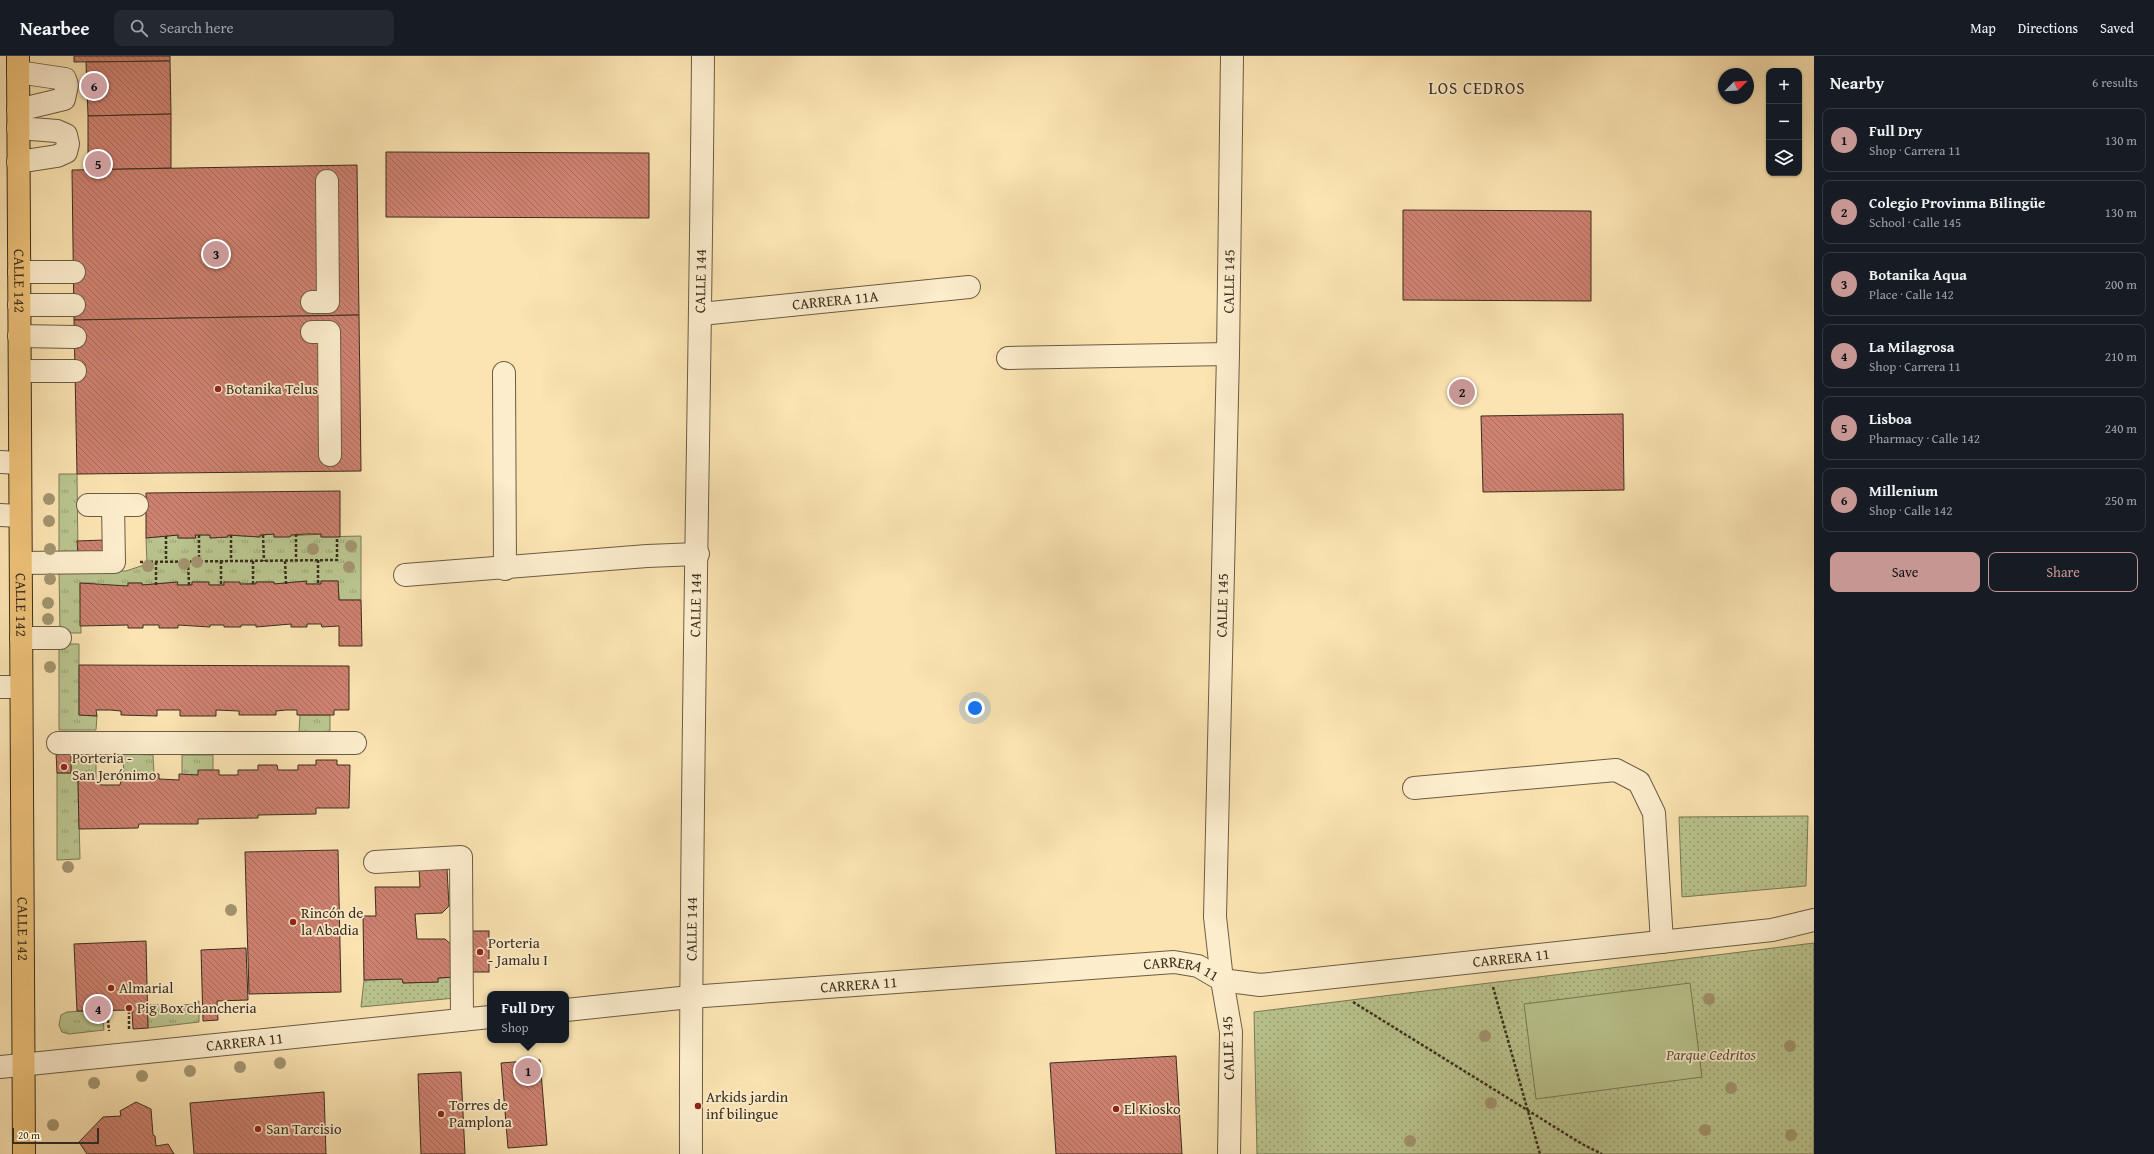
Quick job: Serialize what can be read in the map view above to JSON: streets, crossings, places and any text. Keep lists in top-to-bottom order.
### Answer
{
  "streets": {
    "main road": ["CALLE 142"],
    "street": [
      "CALLE 144",
      "CALLE 145",
      "CARRERA 11A",
      "CARRERA 11"
    ]
  },
  "crossings": [
    ["CALLE 142", "CARRERA 11"],
    ["CALLE 144", "CARRERA 11A"],
    ["CALLE 144", "CARRERA 11"],
    ["CALLE 145", "CARRERA 11"]
  ],
  "districts": ["LOS CEDROS"],
  "parks": ["Parque Cedritos"],
  "places": [
    "Botanika Telus",
    "Porteria - San Jerónimo",
    "Rincón de la Abadia",
    "Porteria - Jamalu I",
    "Almarial",
    "Pig Box chancheria",
    "Arkids jardin inf bilingue",
    "El Kiosko",
    "Torres de Pamplona",
    "San Tarcisio"
  ],
  "scale_bar": "20 m",
  "north": "top right",
  "page": {
    "header": "Nearbee",
    "search": "Search here",
    "nav": ["Map", "Directions", "Saved"],
    "heading": ["Nearby", "6 results"],
    "map_buttons": ["+", "−"],
    "pins": [
      "6",
      "5",
      "3",
      "2",
      "4",
      "1"
    ],
    "list": [
      {
        "mark": "1",
        "name": "Full Dry",
        "note": "Shop · Carrera 11",
        "value": "130 m"
      },
      {
        "mark": "2",
        "name": "Colegio Provinma Bilingüe",
        "note": "School · Calle 145",
        "value": "130 m"
      },
      {
        "mark": "3",
        "name": "Botanika Aqua",
        "note": "Place · Calle 142",
        "value": "200 m"
      },
      {
        "mark": "4",
        "name": "La Milagrosa",
        "note": "Shop · Carrera 11",
        "value": "210 m"
      },
      {
        "mark": "5",
        "name": "Lisboa",
        "note": "Pharmacy · Calle 142",
        "value": "240 m"
      },
      {
        "mark": "6",
        "name": "Millenium",
        "note": "Shop · Calle 142",
        "value": "250 m"
      }
    ],
    "buttons": ["Save", "Share"],
    "popup": ["Full Dry", "Shop"],
    "scale": "20 m"
  }
}
